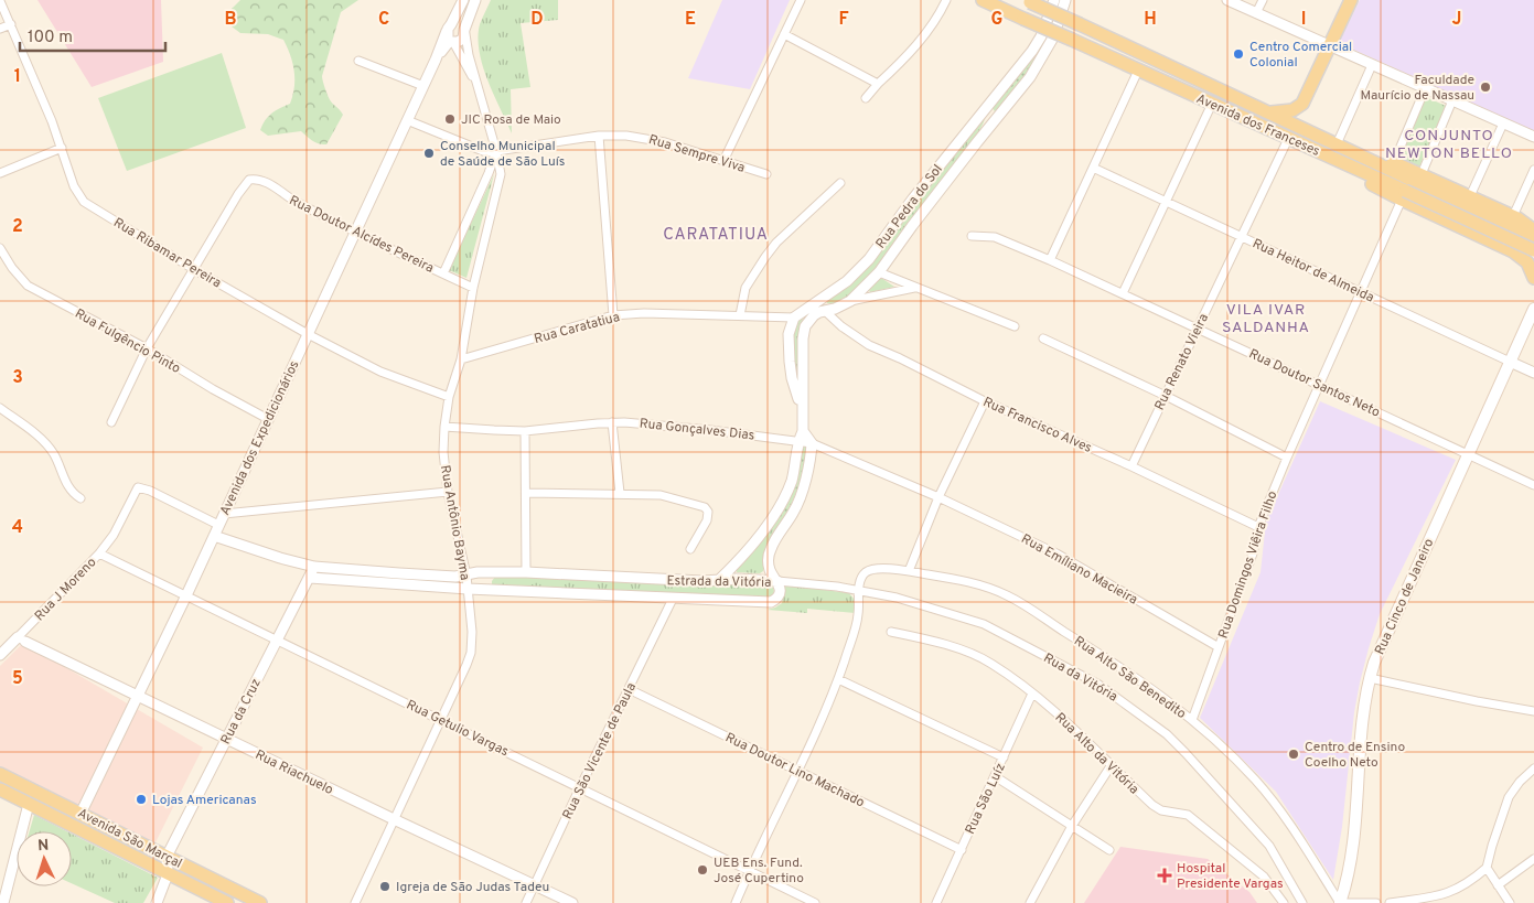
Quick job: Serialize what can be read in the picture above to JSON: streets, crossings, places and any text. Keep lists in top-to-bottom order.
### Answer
{
  "streets": {
    "main road": ["Avenida dos Franceses", "Rua Cinco de Janeiro", "Avenida São Marçal"],
    "street": [
      "Rua Sempre Viva",
      "Rua Pedra do Sol",
      "Rua Doutor Alcídes Pereira",
      "Rua Ribamar Pereira",
      "Rua Heitor de Almeida",
      "Rua Caratatiua",
      "Rua Fulgêncio Pinto",
      "Rua Renato Vieira",
      "Rua Doutor Santos Neto",
      "Rua Francisco Alves",
      "Rua Gonçalves Dias",
      "Avenida dos Expedicionários",
      "Rua Antônio Bayma",
      "Rua Domingos Viêira Filho",
      "Rua Emíliano Macieira",
      "Estrada da Vitória",
      "Rua J Moreno",
      "Rua da Vitória",
      "Rua Alto São Benedito",
      "Rua da Cruz",
      "Rua Getulio Vargas",
      "Rua São Vicente de Paula",
      "Rua Alto da Vitória",
      "Rua Doutor Lino Machado",
      "Rua Riachuelo",
      "Rua São Luíz"
    ]
  },
  "crossings": [
    ["Avenida dos Franceses", "Rua Renato Vieira"],
    ["Avenida dos Franceses", "Rua Domingos Viêira Filho"],
    ["Rua Sempre Viva", "Avenida dos Expedicionários"],
    ["Rua Sempre Viva", "Rua Antônio Bayma"],
    ["Rua Pedra do Sol", "Rua Caratatiua"],
    ["Rua Pedra do Sol", "Rua Francisco Alves"],
    ["Rua Pedra do Sol", "Rua Gonçalves Dias"],
    ["Rua Pedra do Sol", "Estrada da Vitória"],
    ["Rua Doutor Alcídes Pereira", "Rua Ribamar Pereira"],
    ["Rua Doutor Alcídes Pereira", "Avenida dos Expedicionários"],
    ["Rua Doutor Alcídes Pereira", "Rua Antônio Bayma"],
    ["Rua Ribamar Pereira", "Avenida dos Expedicionários"],
    ["Rua Ribamar Pereira", "Rua Antônio Bayma"],
    ["Rua Heitor de Almeida", "Rua Renato Vieira"],
    ["Rua Heitor de Almeida", "Rua Domingos Viêira Filho"],
    ["Rua Heitor de Almeida", "Rua Cinco de Janeiro"],
    ["Rua Caratatiua", "Rua Antônio Bayma"],
    ["Rua Fulgêncio Pinto", "Avenida dos Expedicionários"],
    ["Rua Renato Vieira", "Rua Doutor Santos Neto"],
    ["Rua Renato Vieira", "Rua Francisco Alves"],
    ["Rua Doutor Santos Neto", "Rua Domingos Viêira Filho"],
    ["Rua Doutor Santos Neto", "Rua Cinco de Janeiro"],
    ["Rua Francisco Alves", "Rua Domingos Viêira Filho"],
    ["Rua Gonçalves Dias", "Rua Antônio Bayma"],
    ["Avenida dos Expedicionários", "Rua Antônio Bayma"],
    ["Avenida dos Expedicionários", "Estrada da Vitória"],
    ["Avenida dos Expedicionários", "Rua J Moreno"],
    ["Avenida dos Expedicionários", "Rua Getulio Vargas"],
    ["Avenida dos Expedicionários", "Rua Riachuelo"],
    ["Avenida dos Expedicionários", "Avenida São Marçal"],
    ["Rua Antônio Bayma", "Estrada da Vitória"],
    ["Rua Antônio Bayma", "Rua Getulio Vargas"],
    ["Rua Antônio Bayma", "Rua Riachuelo"],
    ["Rua Domingos Viêira Filho", "Rua Emíliano Macieira"],
    ["Rua Domingos Viêira Filho", "Rua Alto São Benedito"],
    ["Estrada da Vitória", "Rua da Vitória"],
    ["Estrada da Vitória", "Rua da Cruz"],
    ["Estrada da Vitória", "Rua São Vicente de Paula"],
    ["Rua J Moreno", "Rua Getulio Vargas"],
    ["Rua J Moreno", "Rua Riachuelo"],
    ["Rua Cinco de Janeiro", "Rua Alto São Benedito"],
    ["Rua da Vitória", "Rua Alto São Benedito"],
    ["Rua da Cruz", "Rua Getulio Vargas"],
    ["Rua da Cruz", "Rua Riachuelo"],
    ["Rua da Cruz", "Avenida São Marçal"],
    ["Rua Getulio Vargas", "Rua São Vicente de Paula"],
    ["Rua São Vicente de Paula", "Rua Doutor Lino Machado"],
    ["Rua São Vicente de Paula", "Rua Riachuelo"],
    ["Rua Alto da Vitória", "Rua São Luíz"],
    ["Rua Doutor Lino Machado", "Rua São Luíz"]
  ],
  "districts": ["CONJUNTO NEWTON BELLO", "CARATATIUA", "VILA IVAR SALDANHA"],
  "places": {
    "other": [
      "Centro Comercial Colonial",
      "Faculdade Maurício de Nassau",
      "JIC Rosa de Maio",
      "Conselho Municipal de Saúde de São Luís",
      "Centro de Ensino Coelho Neto",
      "Lojas Americanas",
      "UEB Ens. Fund. José Cupertino",
      "Igreja de São Judas Tadeu"
    ],
    "health": ["Hospital Presidente Vargas"]
  },
  "scale_bar": "100 m",
  "north": "top",
  "grid": {
    "columns": [
      "B",
      "C",
      "D",
      "E",
      "F",
      "G",
      "H",
      "I",
      "J"
    ],
    "rows": [
      "1",
      "2",
      "3",
      "4",
      "5"
    ]
  }
}
